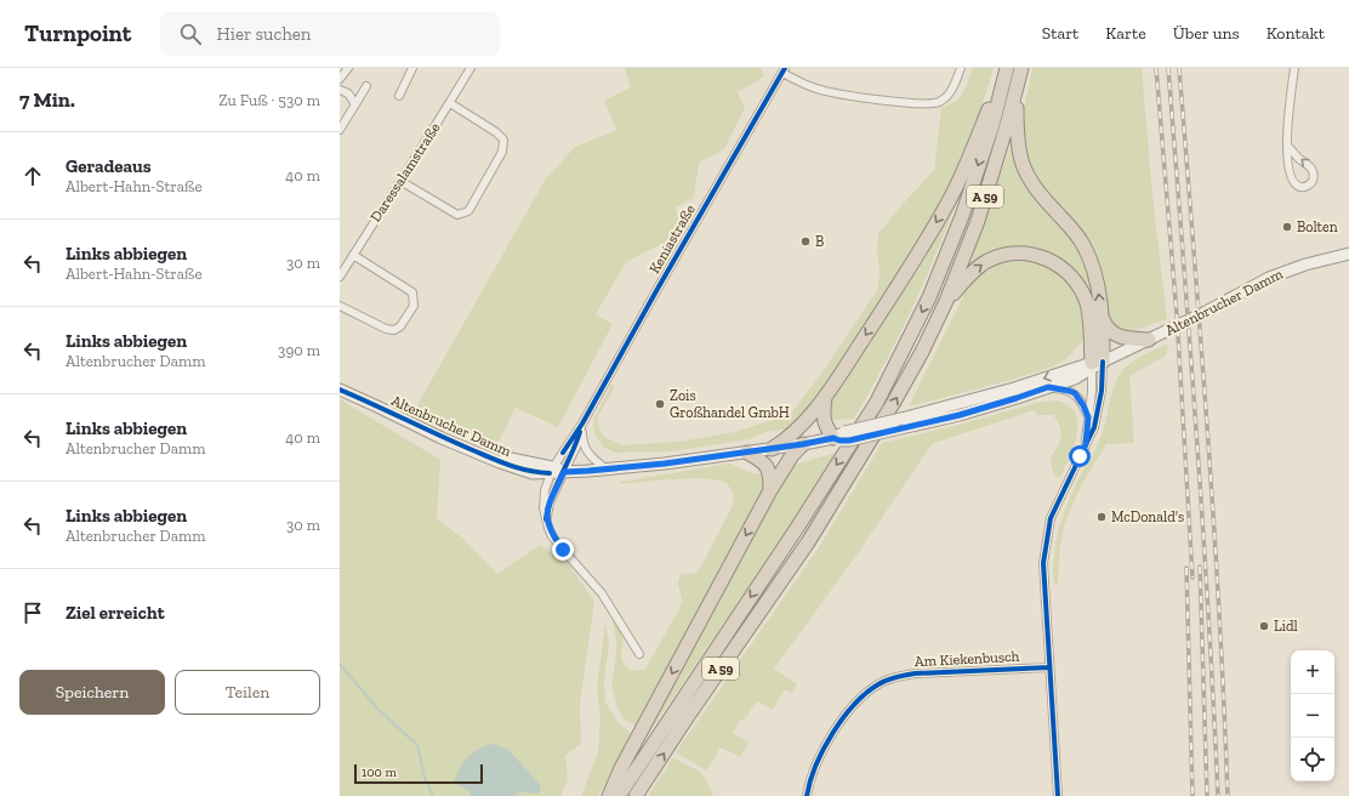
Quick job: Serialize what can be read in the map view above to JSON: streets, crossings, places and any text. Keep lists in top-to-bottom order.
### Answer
{
  "streets": {
    "highway": ["A 59"],
    "main road": ["Altenbrucher Damm"],
    "street": ["Daressalamstraße", "Keniastraße", "Am Kiekenbusch"]
  },
  "crossings": [
    ["Keniastraße", "Altenbrucher Damm"]
  ],
  "places": [
    "Bolten",
    "B",
    "Zois Großhandel GmbH",
    "McDonald's",
    "Lidl"
  ],
  "scale_bar": "100 m",
  "page": {
    "header": "Turnpoint",
    "search": "Hier suchen",
    "nav": [
      "Start",
      "Karte",
      "Über uns",
      "Kontakt"
    ],
    "heading": ["7 Min.", "Zu Fuß · 530 m"],
    "list": [
      ["Geradeaus", "Albert-Hahn-Straße", "40 m"],
      ["Links abbiegen", "Albert-Hahn-Straße", "30 m"],
      ["Links abbiegen", "Altenbrucher Damm", "390 m"],
      ["Links abbiegen", "Altenbrucher Damm", "40 m"],
      ["Links abbiegen", "Altenbrucher Damm", "30 m"],
      "Ziel erreicht"
    ],
    "map_buttons": ["+", "−"],
    "buttons": ["Speichern", "Teilen"],
    "scale": "100 m"
  }
}
